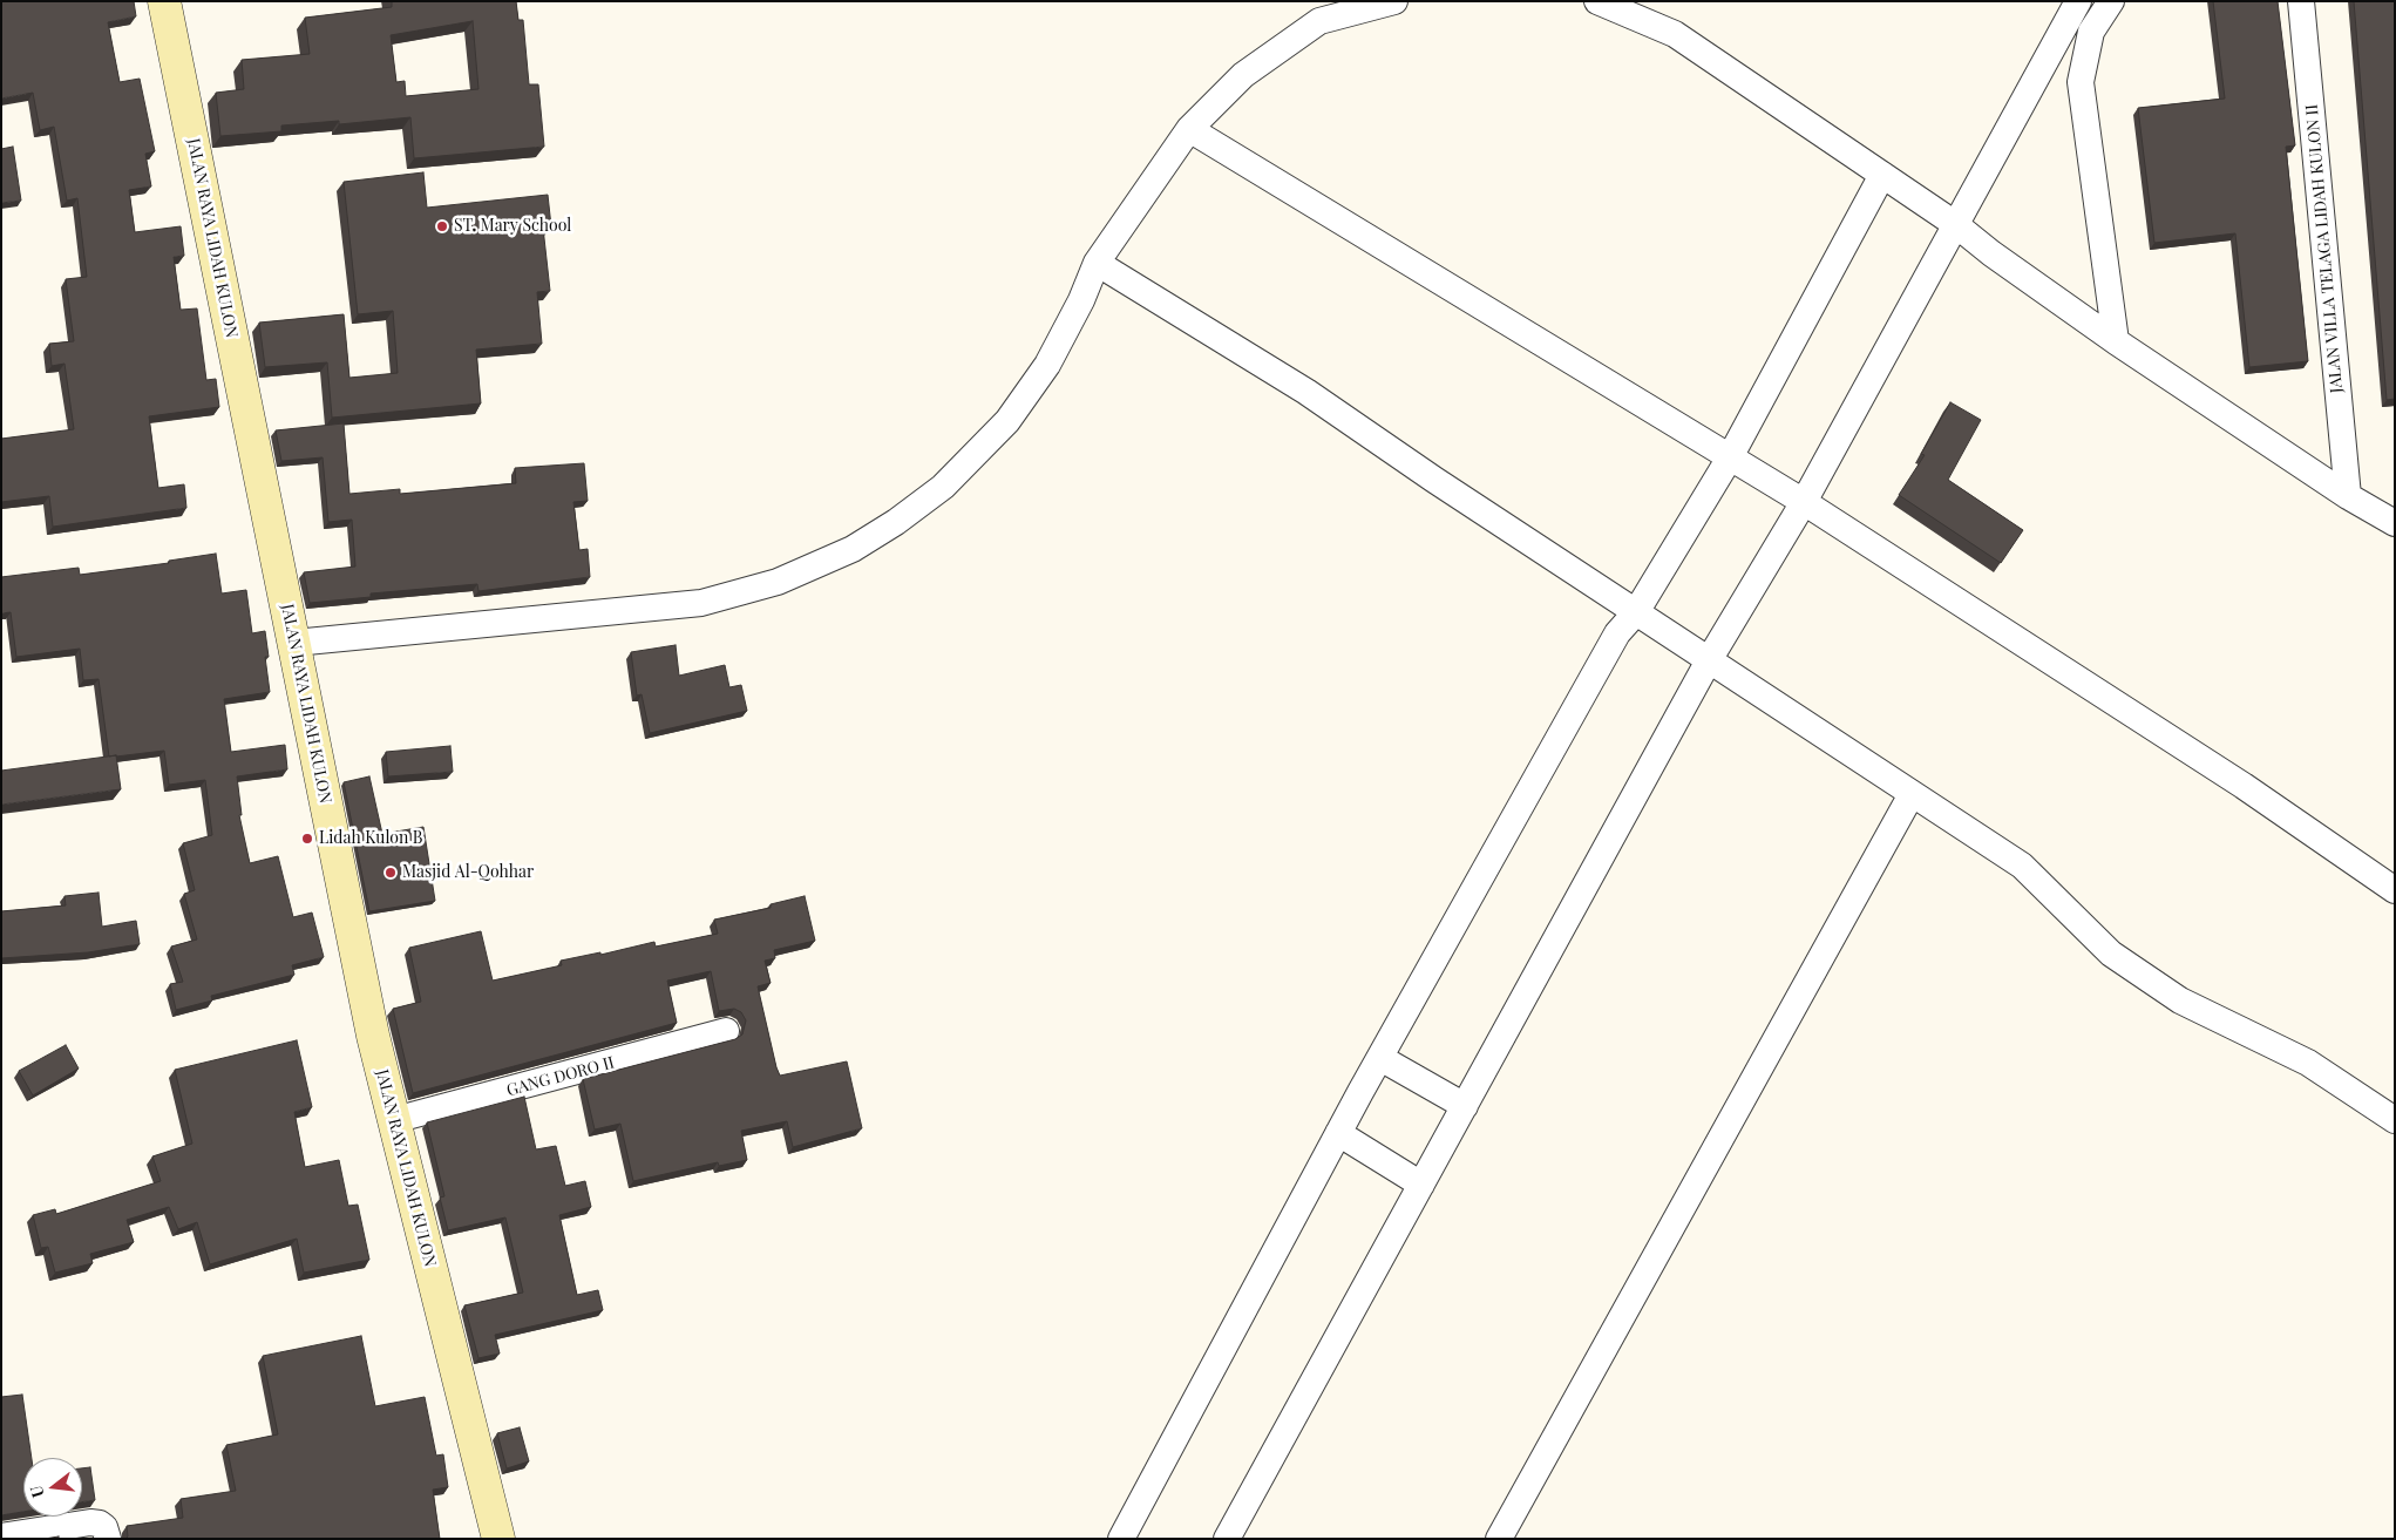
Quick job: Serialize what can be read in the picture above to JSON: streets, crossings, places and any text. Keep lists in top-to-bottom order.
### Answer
{
  "streets": {
    "main road": ["JALAN RAYA LIDAH KULON"],
    "street": ["JALAN VILLA TELAGA LIDAH KULON II", "GANG DORO II"]
  },
  "crossings": [
    ["JALAN RAYA LIDAH KULON", "GANG DORO II"]
  ],
  "places": ["ST. Mary School", "Lidah Kulon B", "Masjid Al-Qohhar"],
  "north": "left"
}
